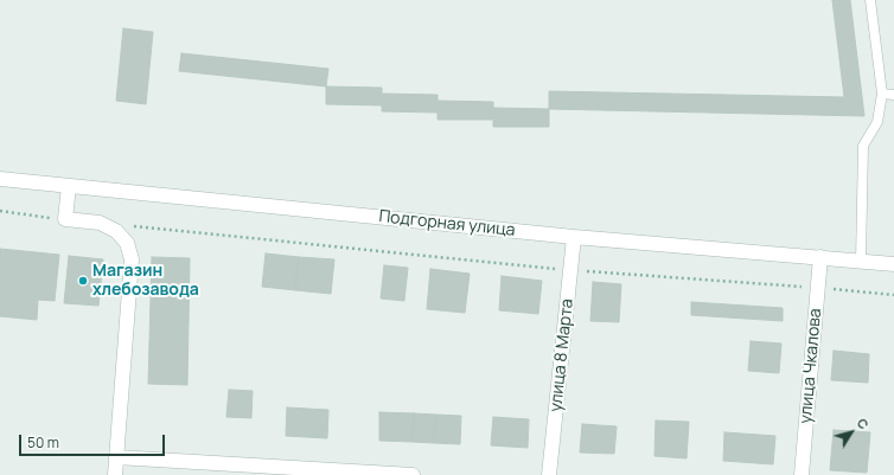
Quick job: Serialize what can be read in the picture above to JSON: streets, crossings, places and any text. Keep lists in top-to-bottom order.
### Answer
{
  "streets": {
    "street": ["Подгорная улица", "улица 8 Марта", "улица Чкалова"]
  },
  "crossings": [
    ["Подгорная улица", "улица 8 Марта"],
    ["Подгорная улица", "улица Чкалова"]
  ],
  "places": ["Магазин хлебозавода"],
  "scale_bar": "50 m",
  "north": "top right"
}
